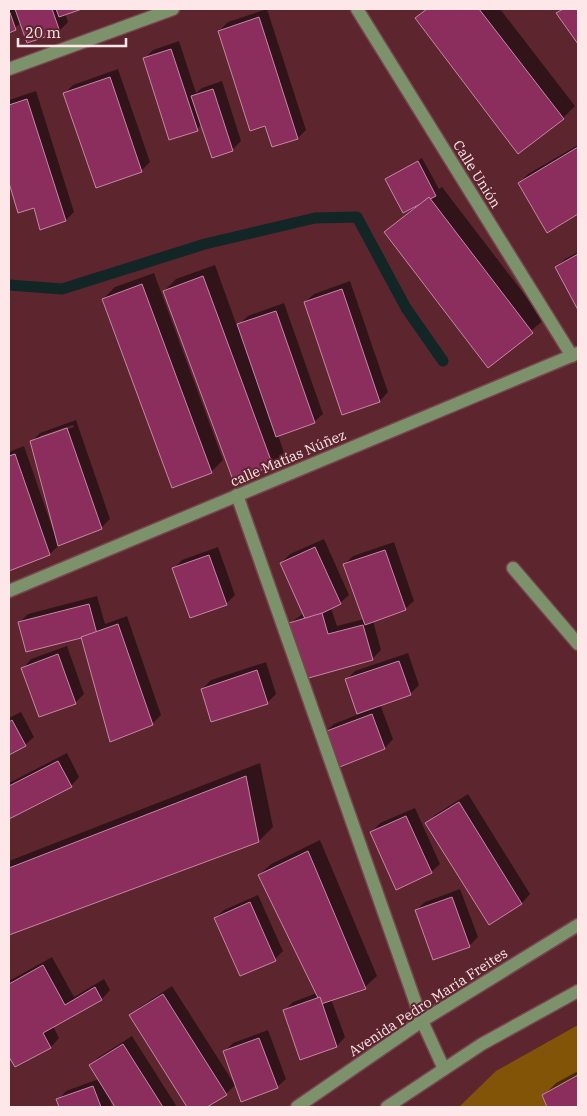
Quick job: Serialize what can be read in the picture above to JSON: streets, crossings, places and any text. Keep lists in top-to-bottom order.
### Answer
{
  "streets": {
    "street": ["Calle Unión", "calle Matías Núñez", "Avenida Pedro María Freites"]
  },
  "crossings": [
    ["Calle Unión", "calle Matías Núñez"]
  ],
  "scale_bar": "20 m"
}
